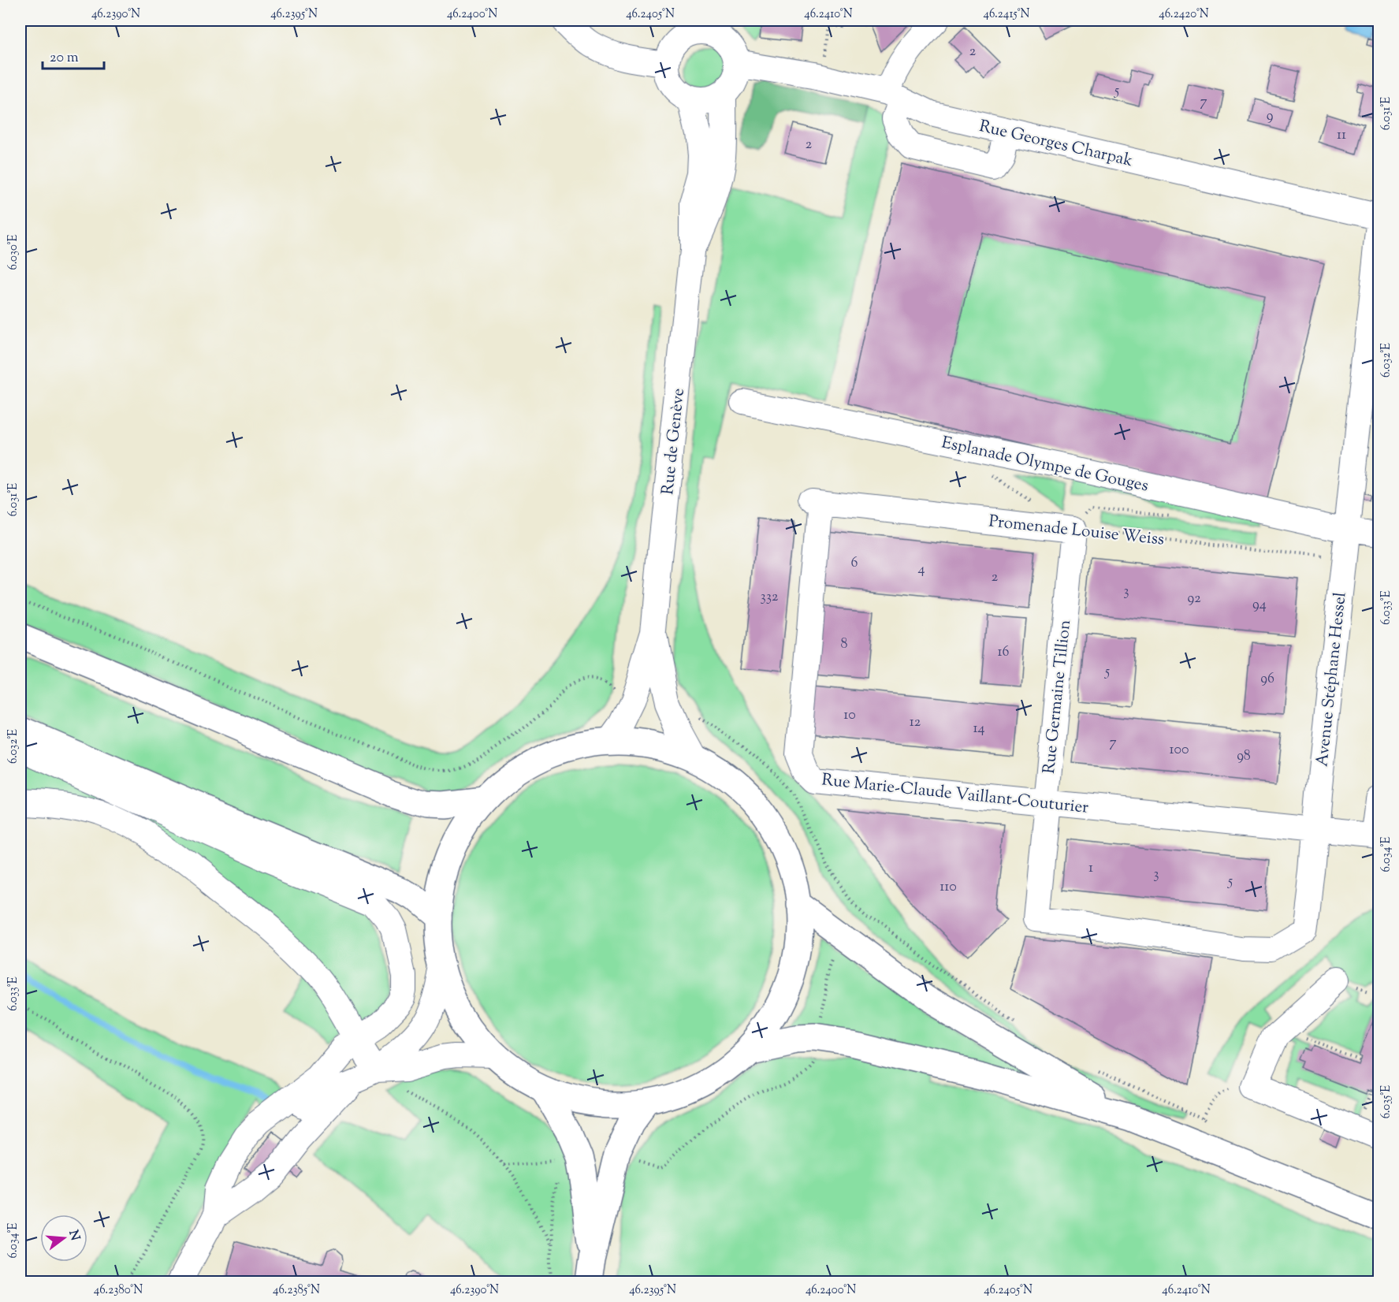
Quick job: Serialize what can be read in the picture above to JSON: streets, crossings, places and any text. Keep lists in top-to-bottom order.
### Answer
{
  "streets": {
    "street": [
      "Rue Georges Charpak",
      "Rue de Genève",
      "Esplanade Olympe de Gouges",
      "Promenade Louise Weiss",
      "Avenue Stéphane Hessel",
      "Rue Germaine Tillion",
      "Rue Marie-Claude Vaillant-Couturier"
    ]
  },
  "crossings": [
    ["Rue Georges Charpak", "Rue de Genève"],
    ["Esplanade Olympe de Gouges", "Avenue Stéphane Hessel"],
    ["Promenade Louise Weiss", "Avenue Stéphane Hessel"],
    ["Promenade Louise Weiss", "Rue Germaine Tillion"],
    ["Promenade Louise Weiss", "Rue Marie-Claude Vaillant-Couturier"],
    ["Avenue Stéphane Hessel", "Rue Germaine Tillion"],
    ["Avenue Stéphane Hessel", "Rue Marie-Claude Vaillant-Couturier"],
    ["Rue Germaine Tillion", "Rue Marie-Claude Vaillant-Couturier"]
  ],
  "house_numbers": [
    "2",
    "5",
    "7",
    "9",
    "11",
    "2",
    "6",
    "4",
    "2",
    "3",
    "332",
    "92",
    "94",
    "8",
    "16",
    "5",
    "96",
    "10",
    "12",
    "14",
    "7",
    "100",
    "98",
    "1",
    "3",
    "5",
    "110"
  ],
  "scale_bar": "20 m",
  "north": "right",
  "coordinates": [
    "46.2390°N",
    "46.2395°N",
    "46.2400°N",
    "46.2405°N",
    "46.2410°N",
    "46.2415°N",
    "46.2420°N",
    "6.031°E",
    "6.030°E",
    "6.032°E",
    "6.033°E",
    "6.034°E",
    "6.035°E",
    "46.2380°N",
    "46.2385°N"
  ]
}
